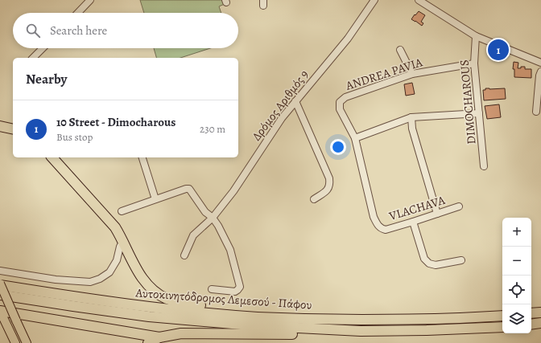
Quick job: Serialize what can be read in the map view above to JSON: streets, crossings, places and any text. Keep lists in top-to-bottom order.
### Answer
{
  "streets": {
    "highway": ["Αυτοκινητόδρομος Λεμεσού - Πάφου"],
    "street": [
      "ANDREA PAVIA",
      "DIMOCHAROUS",
      "Δρόμος Αριθμός 9",
      "VLACHAVA"
    ]
  },
  "crossings": [
    ["ANDREA PAVIA", "DIMOCHAROUS"],
    ["ANDREA PAVIA", "VLACHAVA"]
  ],
  "page": {
    "search": "Search here",
    "pins": "1",
    "heading": "Nearby",
    "list": [
      {
        "mark": "1",
        "name": "10 Street - Dimocharous",
        "note": "Bus stop",
        "value": "230 m"
      }
    ],
    "map_buttons": ["+", "−"]
  }
}
